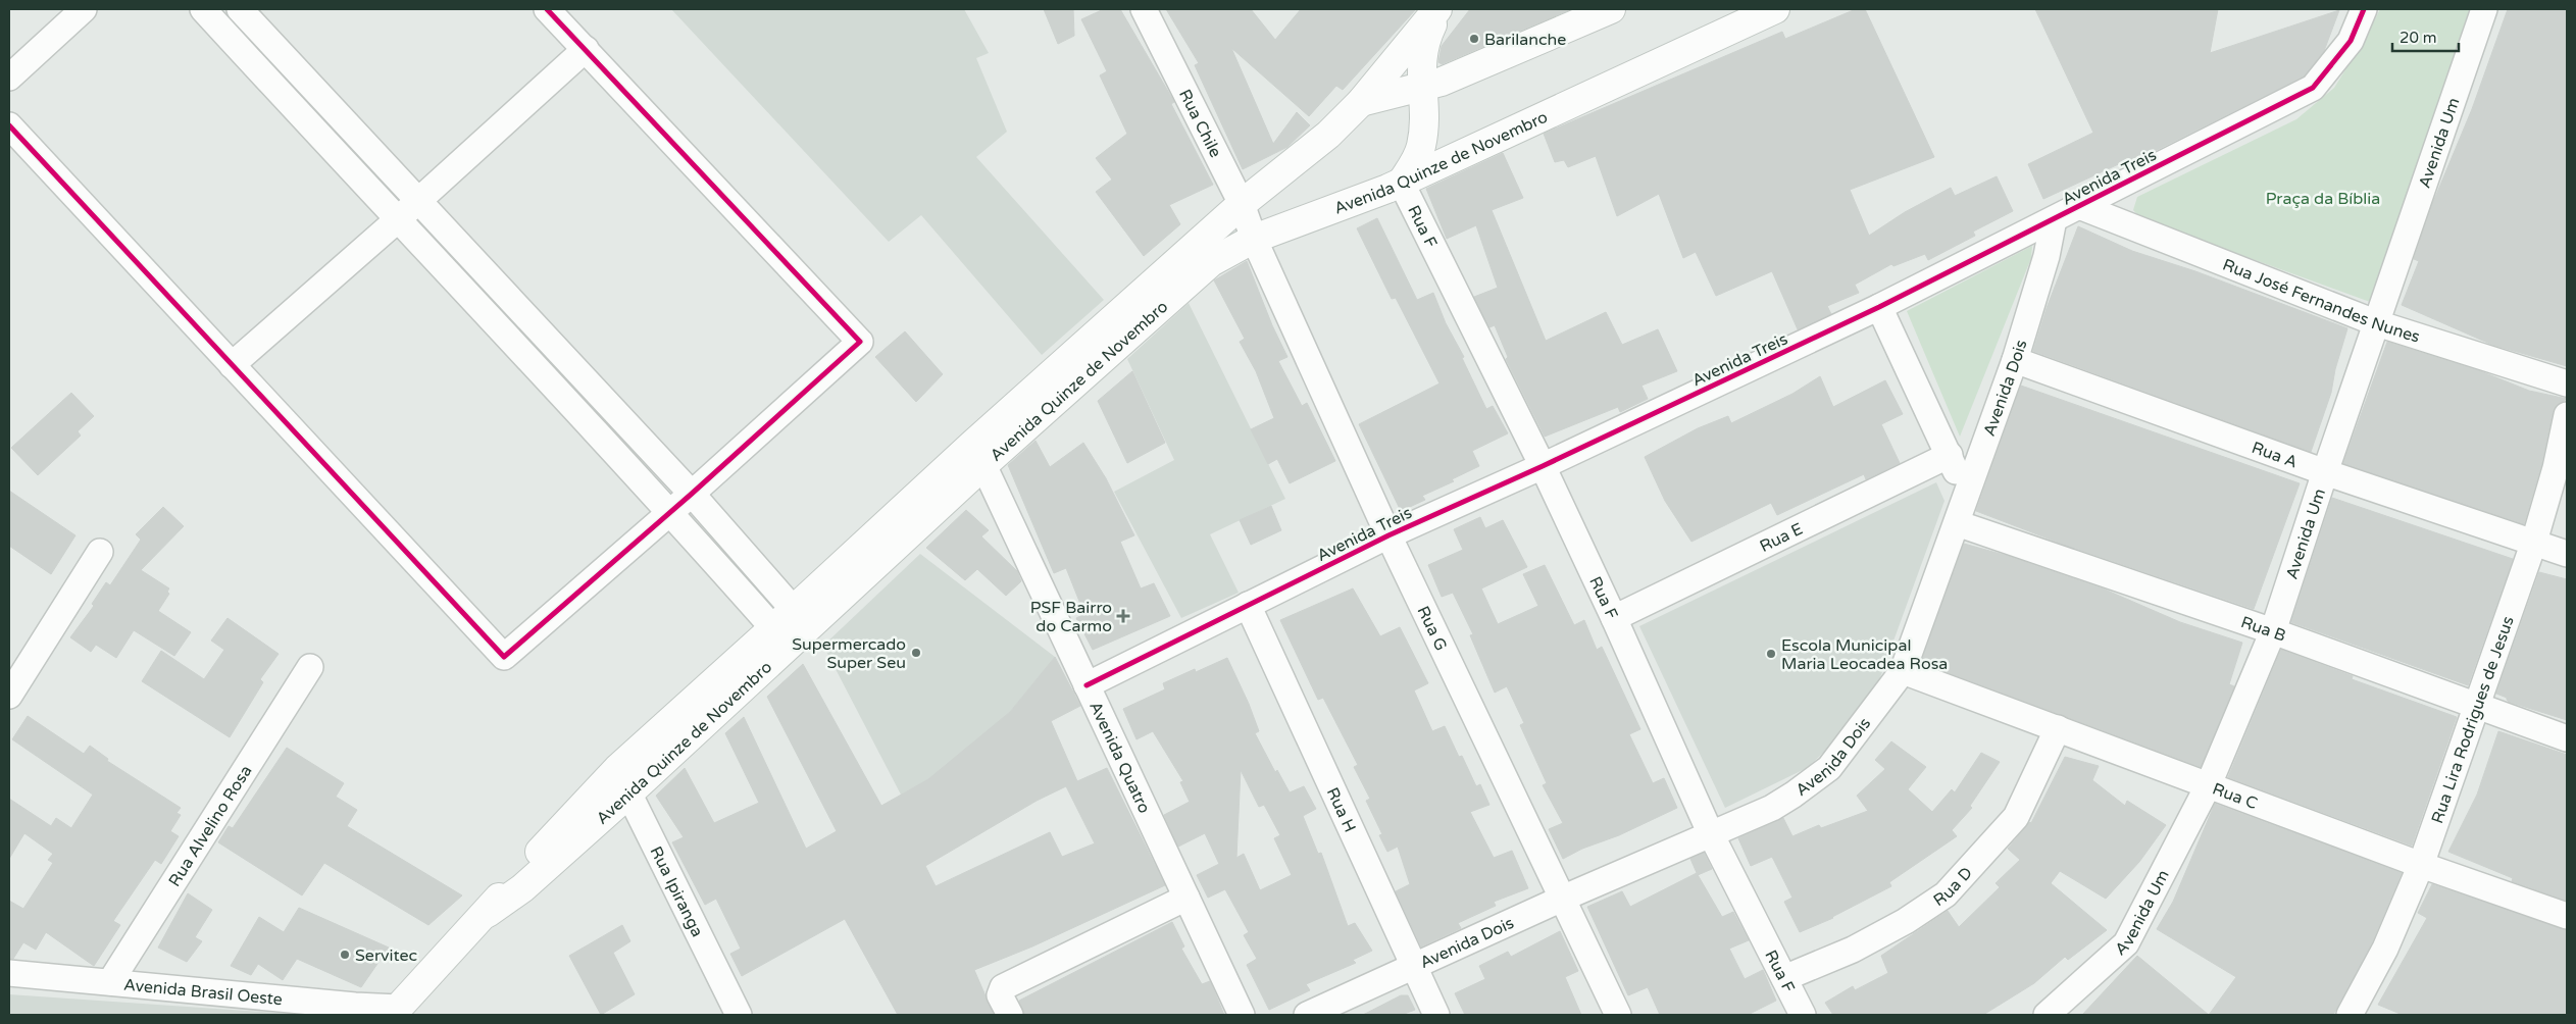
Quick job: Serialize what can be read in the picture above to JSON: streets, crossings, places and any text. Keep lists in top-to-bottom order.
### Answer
{
  "streets": {
    "main road": ["Avenida Quinze de Novembro"],
    "street": [
      "Rua Chile",
      "Avenida Um",
      "Avenida Treis",
      "Rua F",
      "Rua José Fernandes Nunes",
      "Avenida Dois",
      "Rua A",
      "Rua E",
      "Rua G",
      "Rua B",
      "Rua Lira Rodrigues de Jesus",
      "Avenida Quatro",
      "Rua C",
      "Rua H",
      "Rua Alvelino Rosa",
      "Rua D",
      "Rua Ipiranga",
      "Avenida Brasil Oeste"
    ]
  },
  "crossings": [
    ["Rua Chile", "Avenida Quinze de Novembro"],
    ["Rua Chile", "Rua G"],
    ["Avenida Um", "Rua José Fernandes Nunes"],
    ["Avenida Um", "Rua A"],
    ["Avenida Um", "Rua B"],
    ["Avenida Um", "Rua C"],
    ["Avenida Quinze de Novembro", "Rua F"],
    ["Avenida Quinze de Novembro", "Rua G"],
    ["Avenida Quinze de Novembro", "Avenida Quatro"],
    ["Avenida Quinze de Novembro", "Rua Ipiranga"],
    ["Avenida Quinze de Novembro", "Avenida Brasil Oeste"],
    ["Avenida Treis", "Rua F"],
    ["Avenida Treis", "Rua José Fernandes Nunes"],
    ["Avenida Treis", "Avenida Dois"],
    ["Avenida Treis", "Rua G"],
    ["Avenida Treis", "Avenida Quatro"],
    ["Avenida Treis", "Rua H"],
    ["Rua F", "Avenida Dois"],
    ["Rua F", "Rua E"],
    ["Rua F", "Rua D"],
    ["Avenida Dois", "Rua A"],
    ["Avenida Dois", "Rua G"],
    ["Avenida Dois", "Rua B"],
    ["Avenida Dois", "Rua C"],
    ["Avenida Dois", "Rua H"],
    ["Rua A", "Rua Lira Rodrigues de Jesus"],
    ["Rua B", "Rua Lira Rodrigues de Jesus"],
    ["Rua Lira Rodrigues de Jesus", "Rua C"],
    ["Rua C", "Rua D"],
    ["Rua Alvelino Rosa", "Avenida Brasil Oeste"]
  ],
  "parks": ["Praça da Bíblia"],
  "places": {
    "other": [
      "Barilanche",
      "Supermercado Super Seu",
      "Escola Municipal Maria Leocadea Rosa",
      "Servitec"
    ],
    "health": ["PSF Bairro do Carmo"]
  },
  "scale_bar": "20 m"
}
